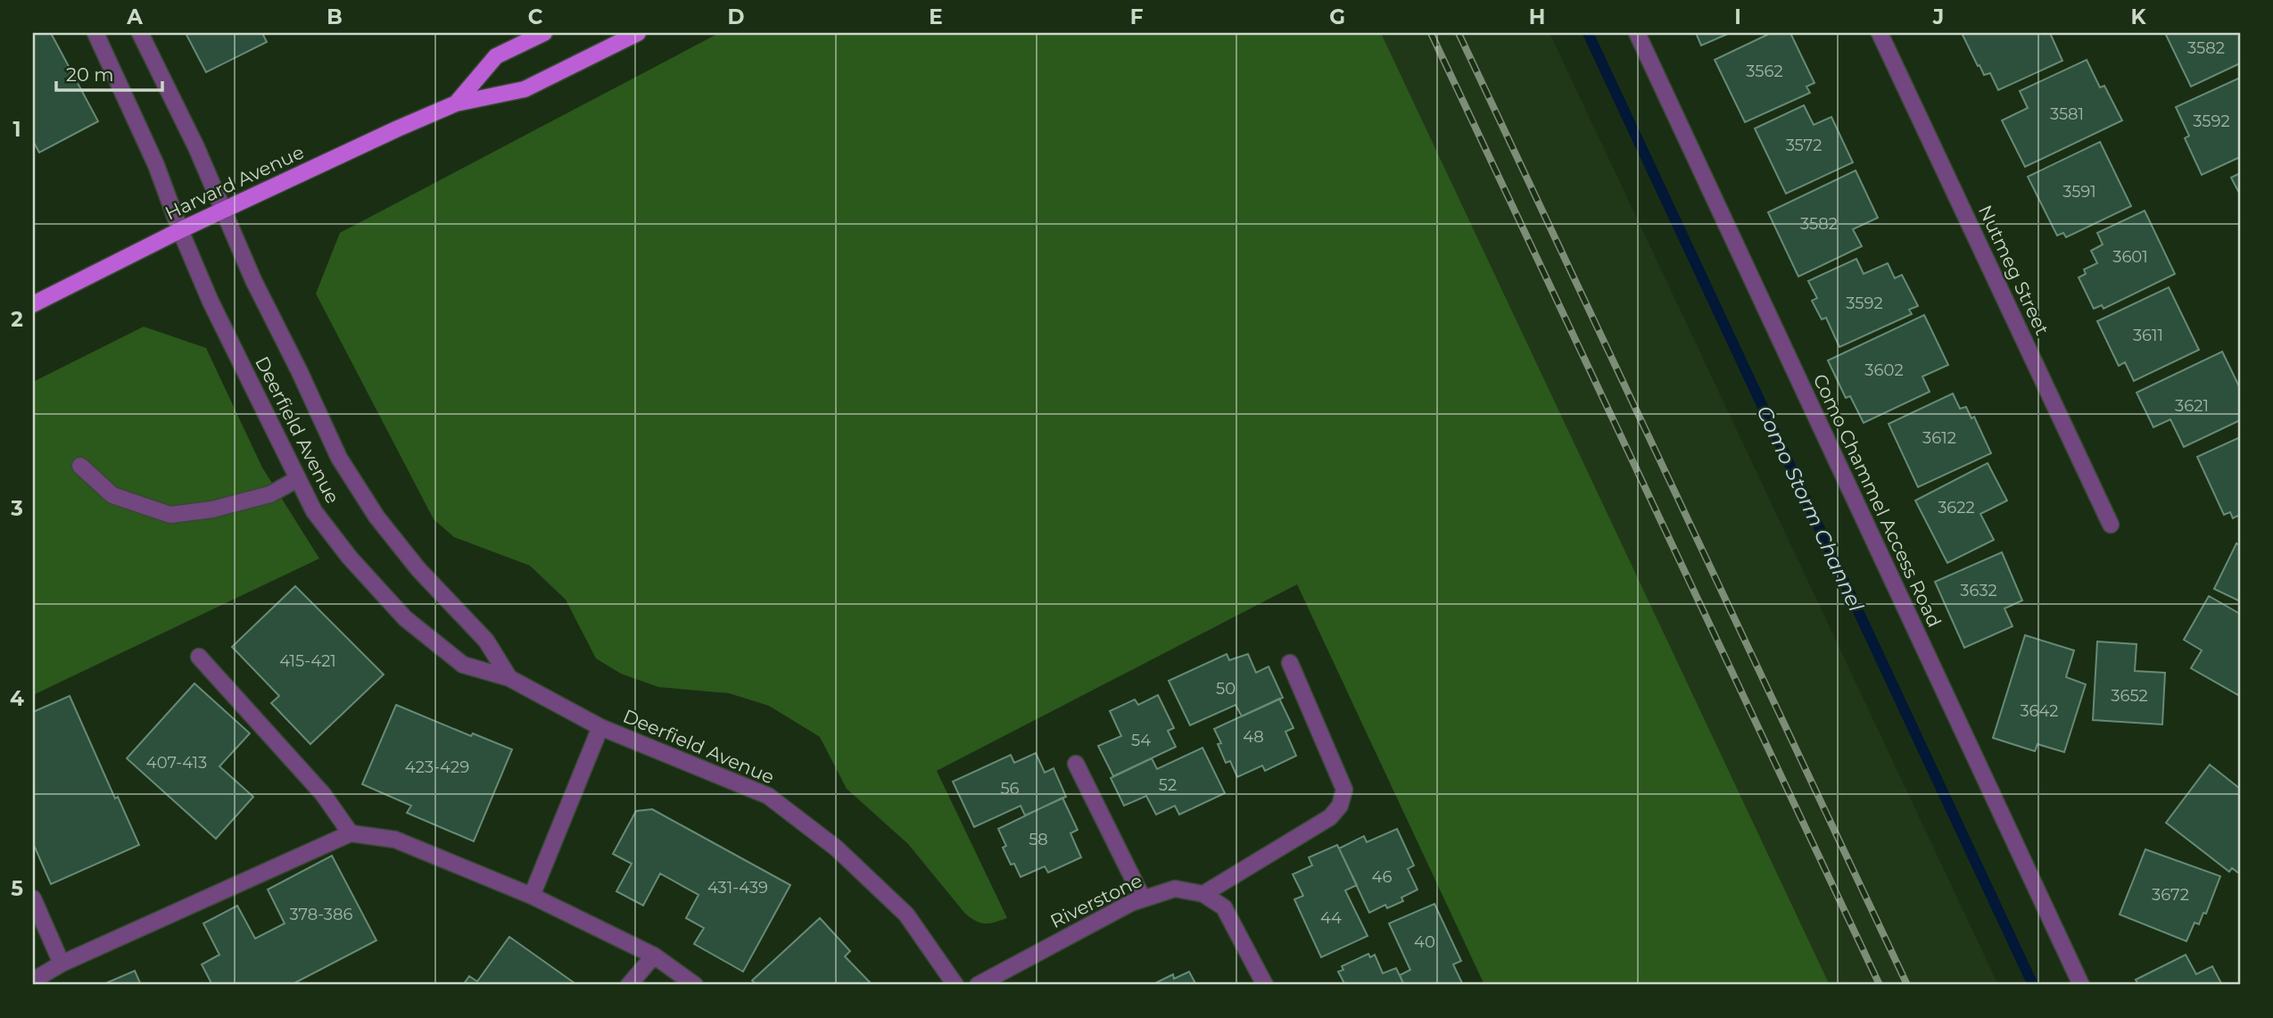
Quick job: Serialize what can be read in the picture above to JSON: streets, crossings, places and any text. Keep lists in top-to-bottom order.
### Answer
{
  "streets": {
    "main road": ["Harvard Avenue"],
    "street": [
      "Nutmeg Street",
      "Deerfield Avenue",
      "Como Chammel Access Road",
      "Riverstone"
    ]
  },
  "crossings": [
    ["Harvard Avenue", "Deerfield Avenue"]
  ],
  "water": ["Como Storm Channel"],
  "house_numbers": [
    "3582",
    "3562",
    "3581",
    "3592",
    "3572",
    "3591",
    "3582",
    "3601",
    "3592",
    "3611",
    "3602",
    "3621",
    "3612",
    "3622",
    "3632",
    "415-421",
    "50",
    "3652",
    "3642",
    "48",
    "54",
    "407-413",
    "423-429",
    "52",
    "56",
    "58",
    "46",
    "431-439",
    "3672",
    "378-386",
    "44",
    "40"
  ],
  "scale_bar": "20 m",
  "grid": {
    "columns": [
      "A",
      "B",
      "C",
      "D",
      "E",
      "F",
      "G",
      "H",
      "I",
      "J",
      "K"
    ],
    "rows": [
      "1",
      "2",
      "3",
      "4",
      "5"
    ]
  }
}
